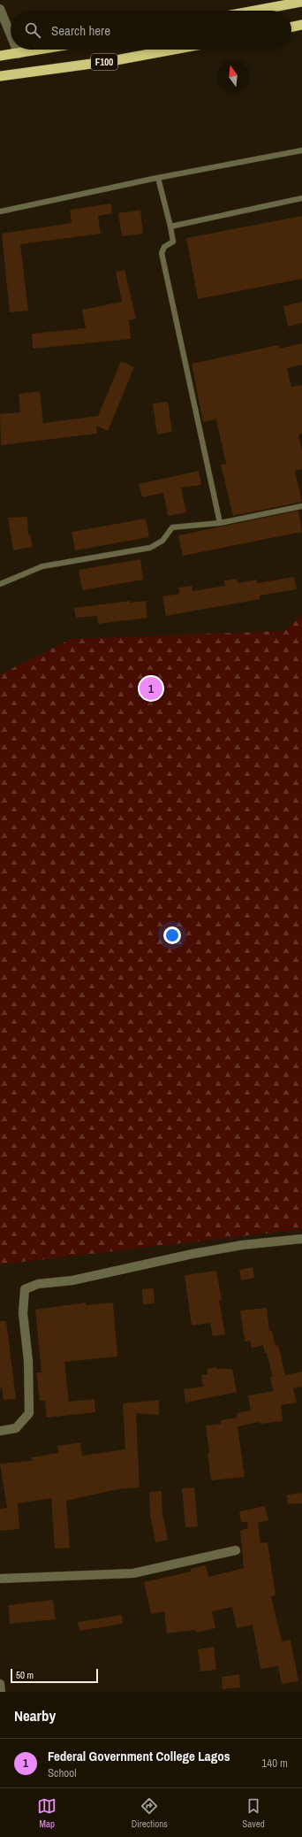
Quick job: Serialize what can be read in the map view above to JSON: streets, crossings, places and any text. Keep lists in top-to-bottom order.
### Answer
{
  "streets": {
    "highway": ["F100"]
  },
  "scale_bar": "50 m",
  "north": "top",
  "page": {
    "search": "Search here",
    "pins": "1",
    "scale": "50 m",
    "heading": "Nearby",
    "list": [
      {
        "mark": "1",
        "name": "Federal Government College Lagos",
        "note": "School",
        "value": "140 m"
      }
    ],
    "nav": ["Map", "Directions", "Saved"]
  }
}
